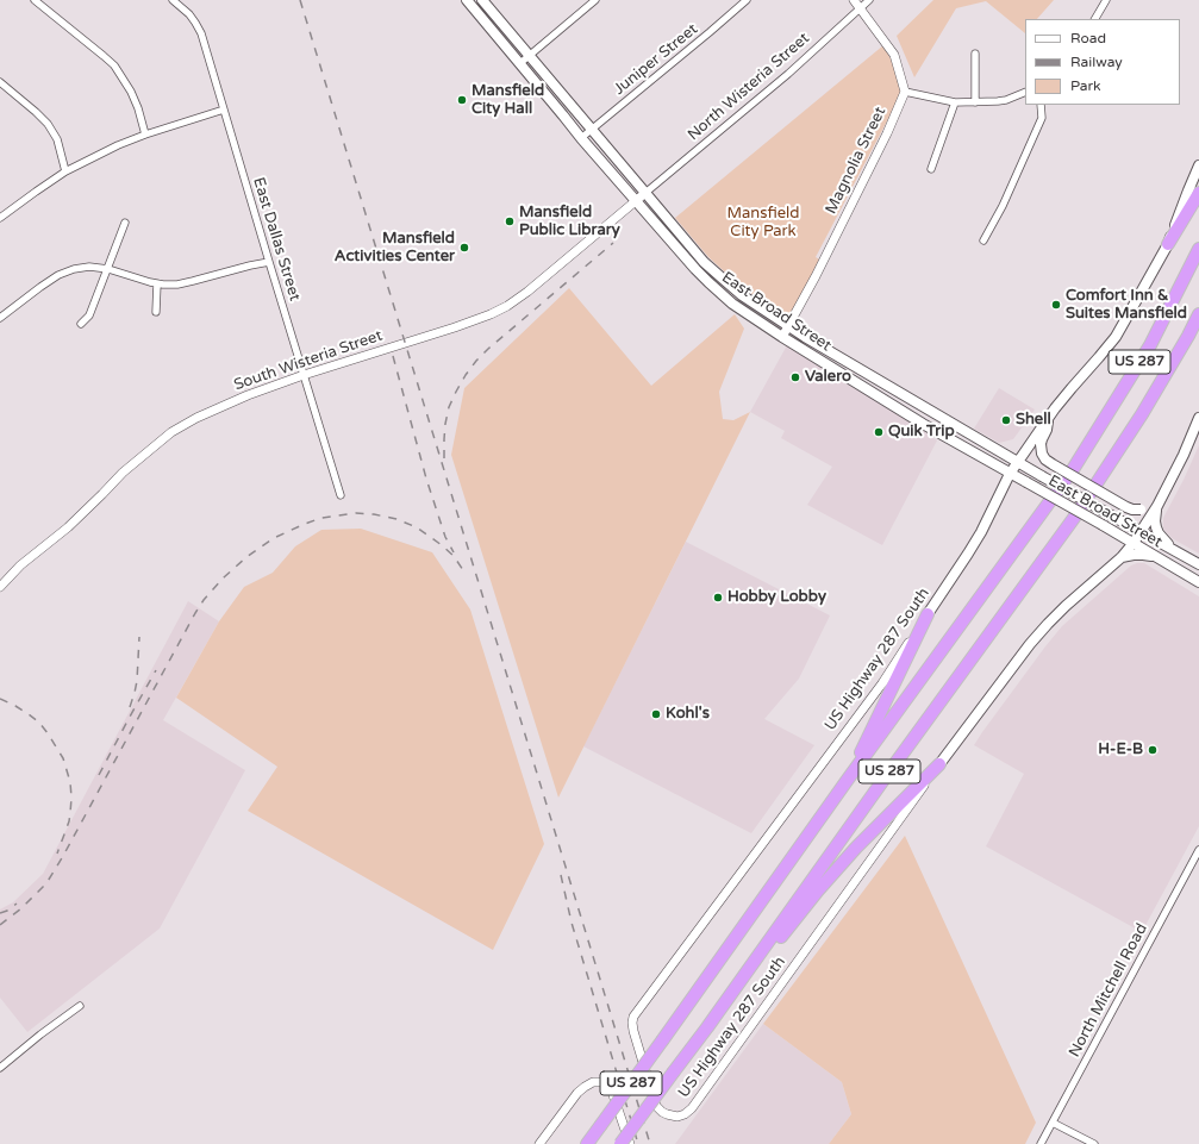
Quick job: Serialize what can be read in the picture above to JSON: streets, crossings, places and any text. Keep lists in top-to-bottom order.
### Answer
{
  "streets": {
    "highway": ["US 287"],
    "main road": ["East Broad Street", "US Highway 287 South"],
    "street": [
      "Juniper Street",
      "North Wisteria Street",
      "Magnolia Street",
      "East Dallas Street",
      "South Wisteria Street",
      "North Mitchell Road"
    ]
  },
  "crossings": [
    ["Juniper Street", "East Broad Street"],
    ["North Wisteria Street", "East Broad Street"],
    ["North Wisteria Street", "South Wisteria Street"],
    ["Magnolia Street", "East Broad Street"],
    ["East Dallas Street", "South Wisteria Street"],
    ["East Broad Street", "South Wisteria Street"],
    ["East Broad Street", "US Highway 287 South"]
  ],
  "parks": ["Mansfield City Park"],
  "places": [
    "Mansfield City Hall",
    "Mansfield Public Library",
    "Mansfield Activities Center",
    "Comfort Inn & Suites Mansfield",
    "Valero",
    "Shell",
    "Quik Trip",
    "Hobby Lobby",
    "Kohl's",
    "H-E-B"
  ],
  "legend": ["Road", "Railway", "Park"]
}
